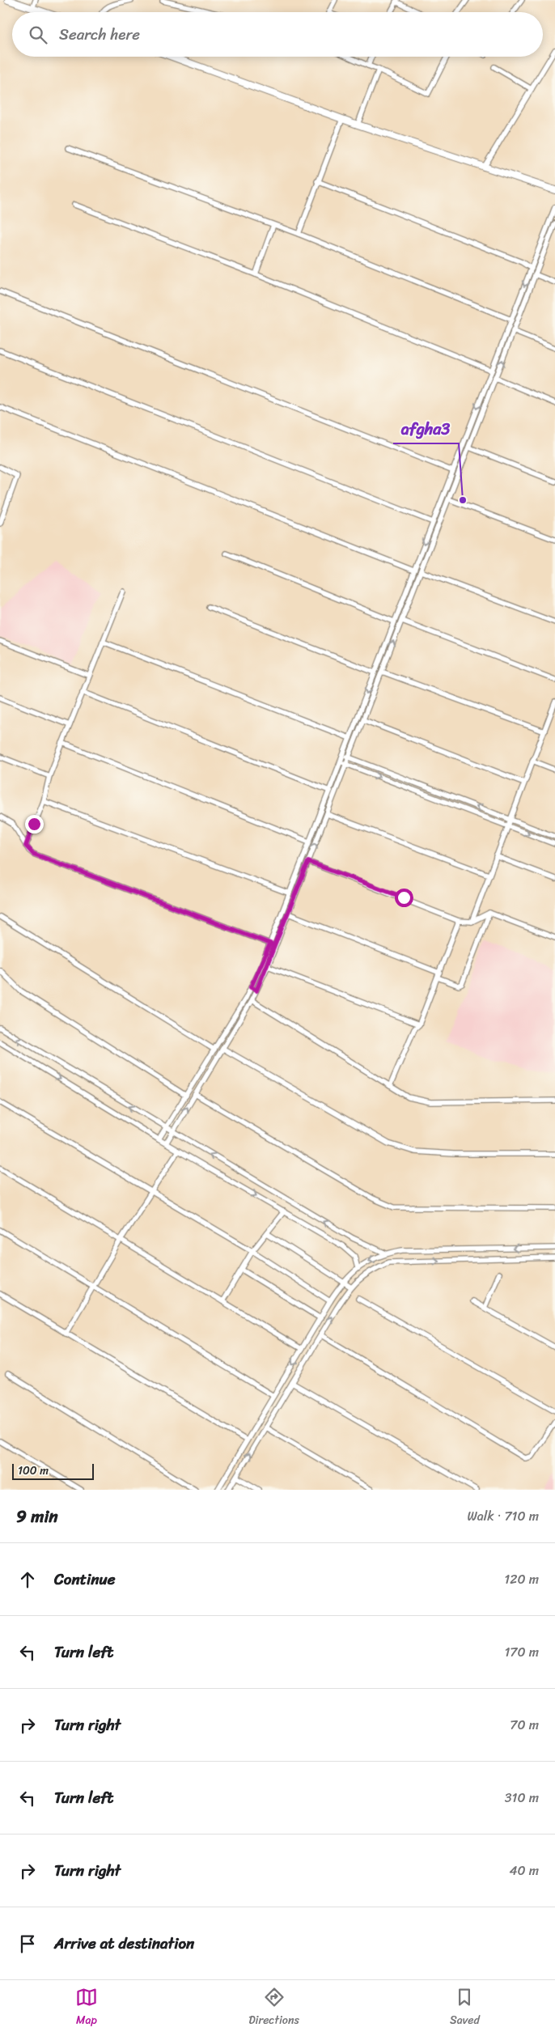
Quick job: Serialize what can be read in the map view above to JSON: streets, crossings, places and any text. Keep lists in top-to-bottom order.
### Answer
{
  "places": ["afgha3"],
  "scale_bar": "100 m",
  "page": {
    "search": "Search here",
    "scale": "100 m",
    "heading": ["9 min", "Walk · 710 m"],
    "list": [
      ["Continue", "120 m"],
      ["Turn left", "170 m"],
      ["Turn right", "70 m"],
      ["Turn left", "310 m"],
      ["Turn right", "40 m"],
      "Arrive at destination"
    ],
    "nav": ["Map", "Directions", "Saved"]
  }
}
